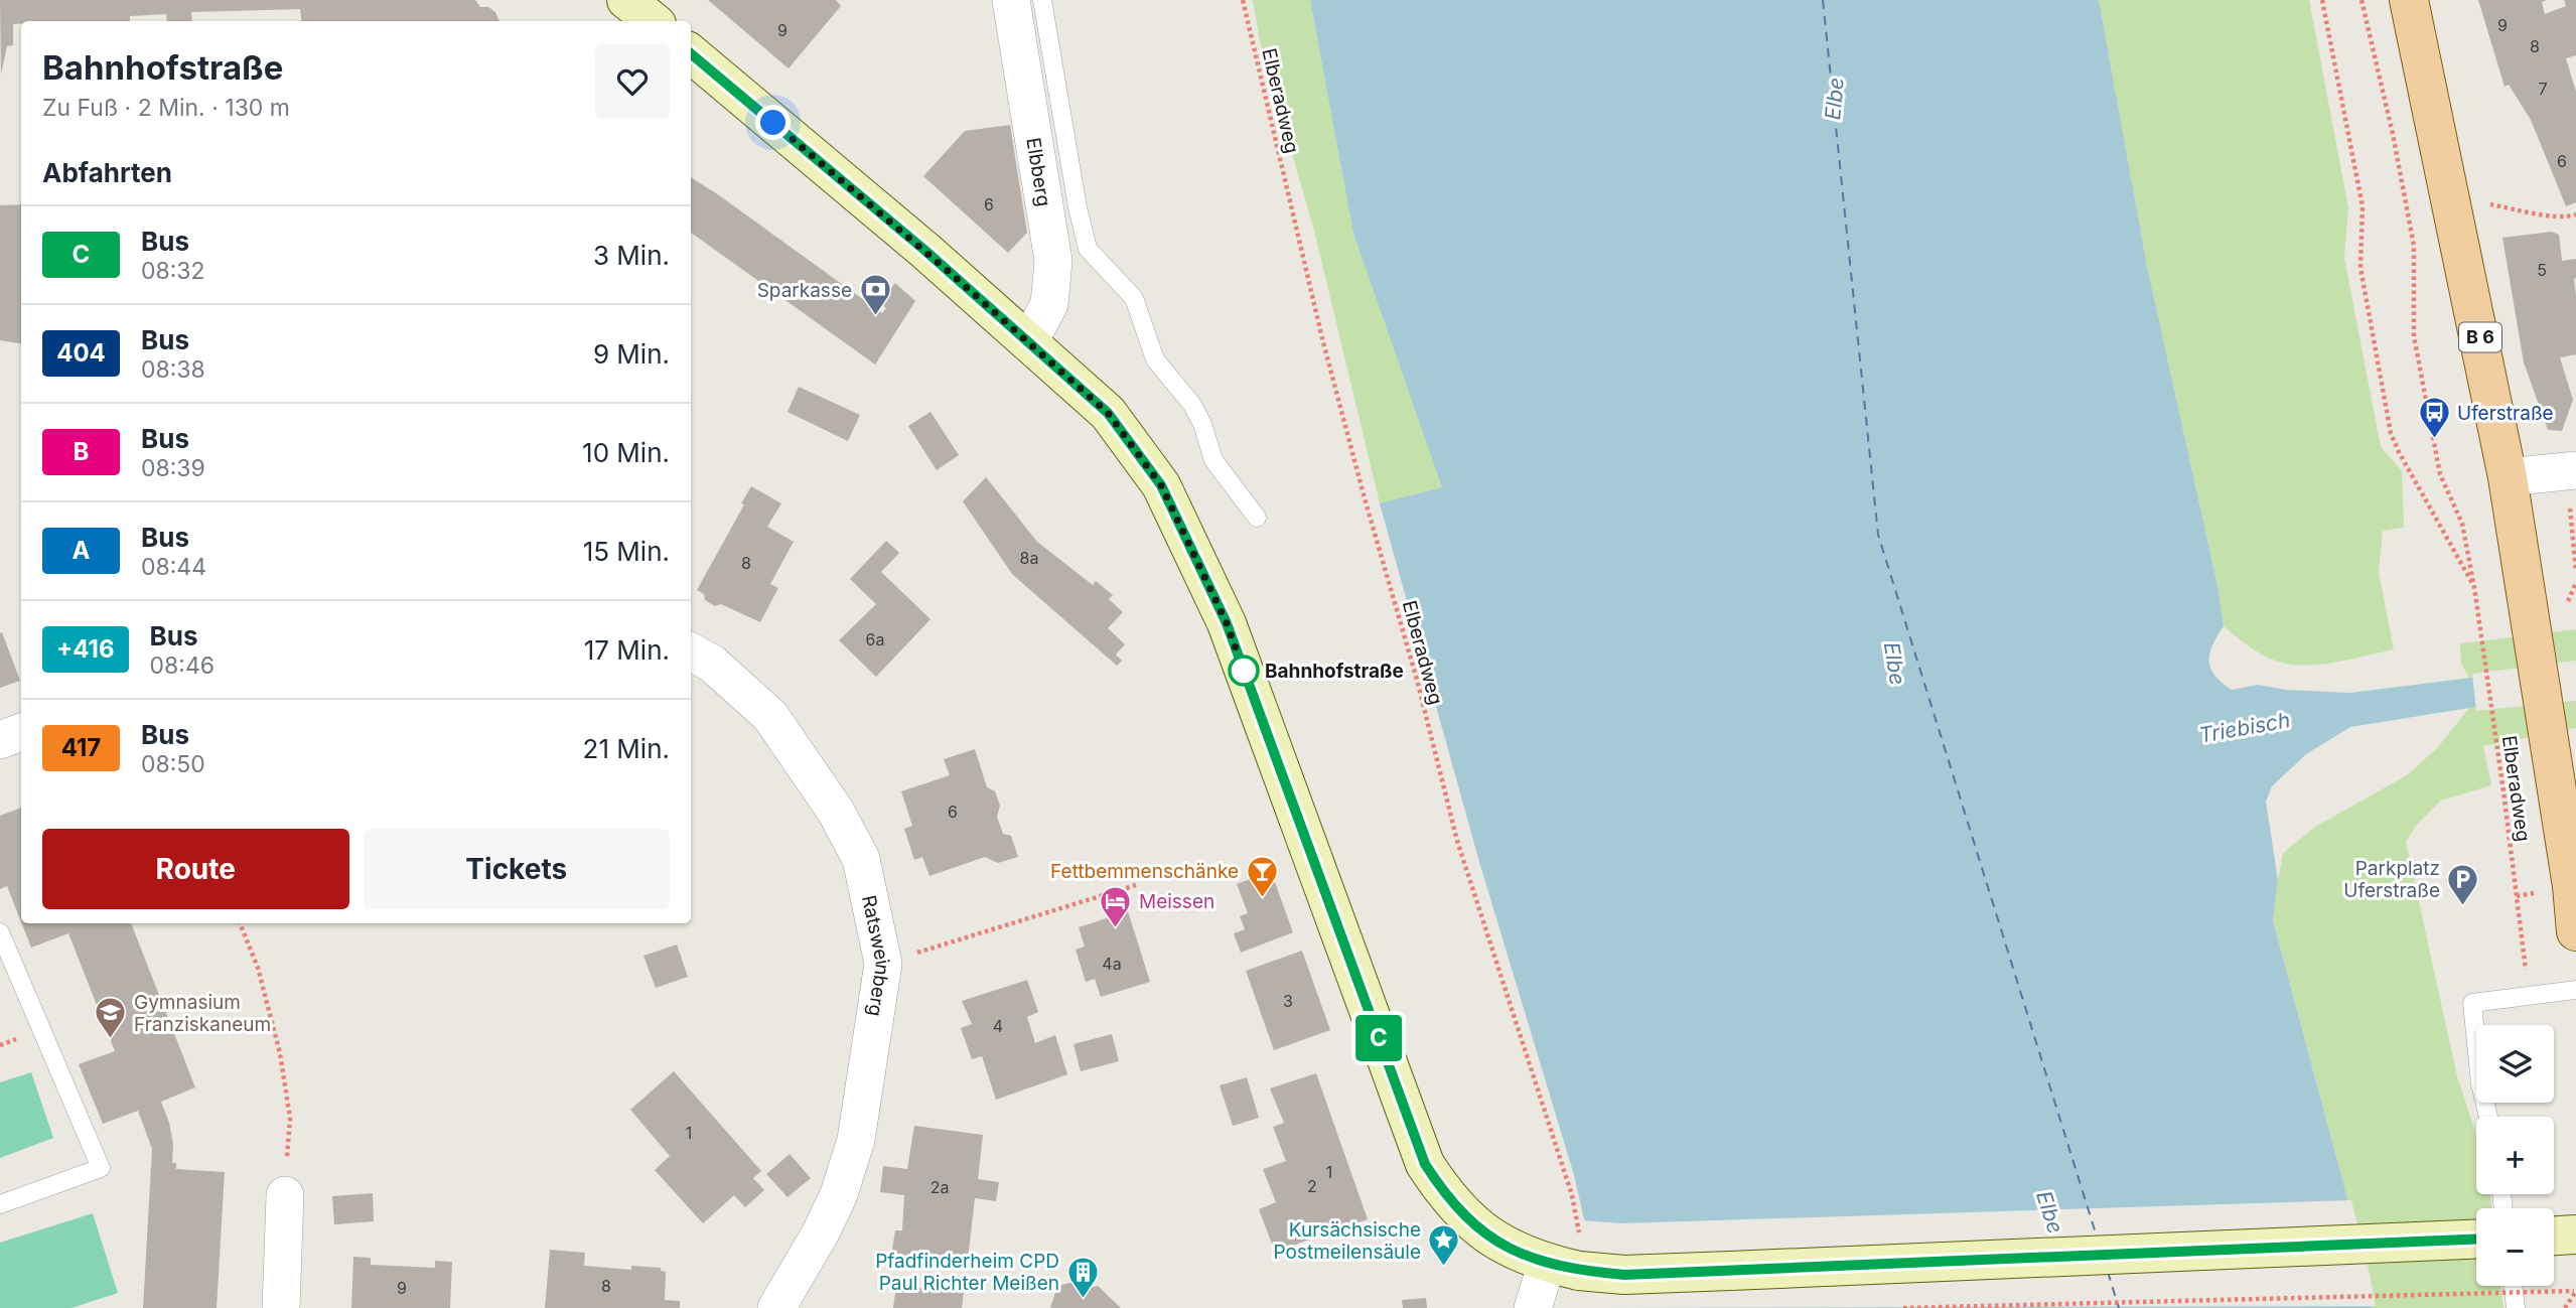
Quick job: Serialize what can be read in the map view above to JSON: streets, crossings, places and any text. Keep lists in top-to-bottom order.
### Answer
{
  "streets": {
    "main road": ["B 6"],
    "street": ["Elbberg", "Ratsweinberg"],
    "path": ["Elberadweg"]
  },
  "water": ["Elbe", "Triebisch"],
  "places": {
    "bank": ["Sparkasse"],
    "bus stop": ["Uferstraße"],
    "other": ["Bahnhofstraße"],
    "bar": ["Fettbemmenschänke"],
    "parking": ["Parkplatz Uferstraße"],
    "hotel": ["Meissen"],
    "school or university": ["Gymnasium Franziskaneum"],
    "place": ["Kursächsische Postmeilensäule"],
    "building": ["Pfadfinderheim CPD Paul Richter Meißen"]
  },
  "lines": ["bus line C"],
  "house_numbers": [
    "9",
    "9",
    "8",
    "7",
    "6",
    "6",
    "5",
    "8a",
    "8",
    "6a",
    "6",
    "4a",
    "3",
    "4",
    "1",
    "1",
    "2",
    "2a",
    "8",
    "9"
  ],
  "page": {
    "on_map": "C",
    "heading": [
      ["Bahnhofstraße", "Zu Fuß · 2 Min. · 130 m"],
      "Abfahrten"
    ],
    "list": [
      {
        "mark": "C",
        "name": "Bus",
        "note": "08:32",
        "value": "3 Min."
      },
      {
        "mark": "404",
        "name": "Bus",
        "note": "08:38",
        "value": "9 Min."
      },
      {
        "mark": "B",
        "name": "Bus",
        "note": "08:39",
        "value": "10 Min."
      },
      {
        "mark": "A",
        "name": "Bus",
        "note": "08:44",
        "value": "15 Min."
      },
      {
        "mark": "+416",
        "name": "Bus",
        "note": "08:46",
        "value": "17 Min."
      },
      {
        "mark": "417",
        "name": "Bus",
        "note": "08:50",
        "value": "21 Min."
      }
    ],
    "buttons": ["Route", "Tickets"],
    "map_buttons": ["+", "−"]
  }
}
